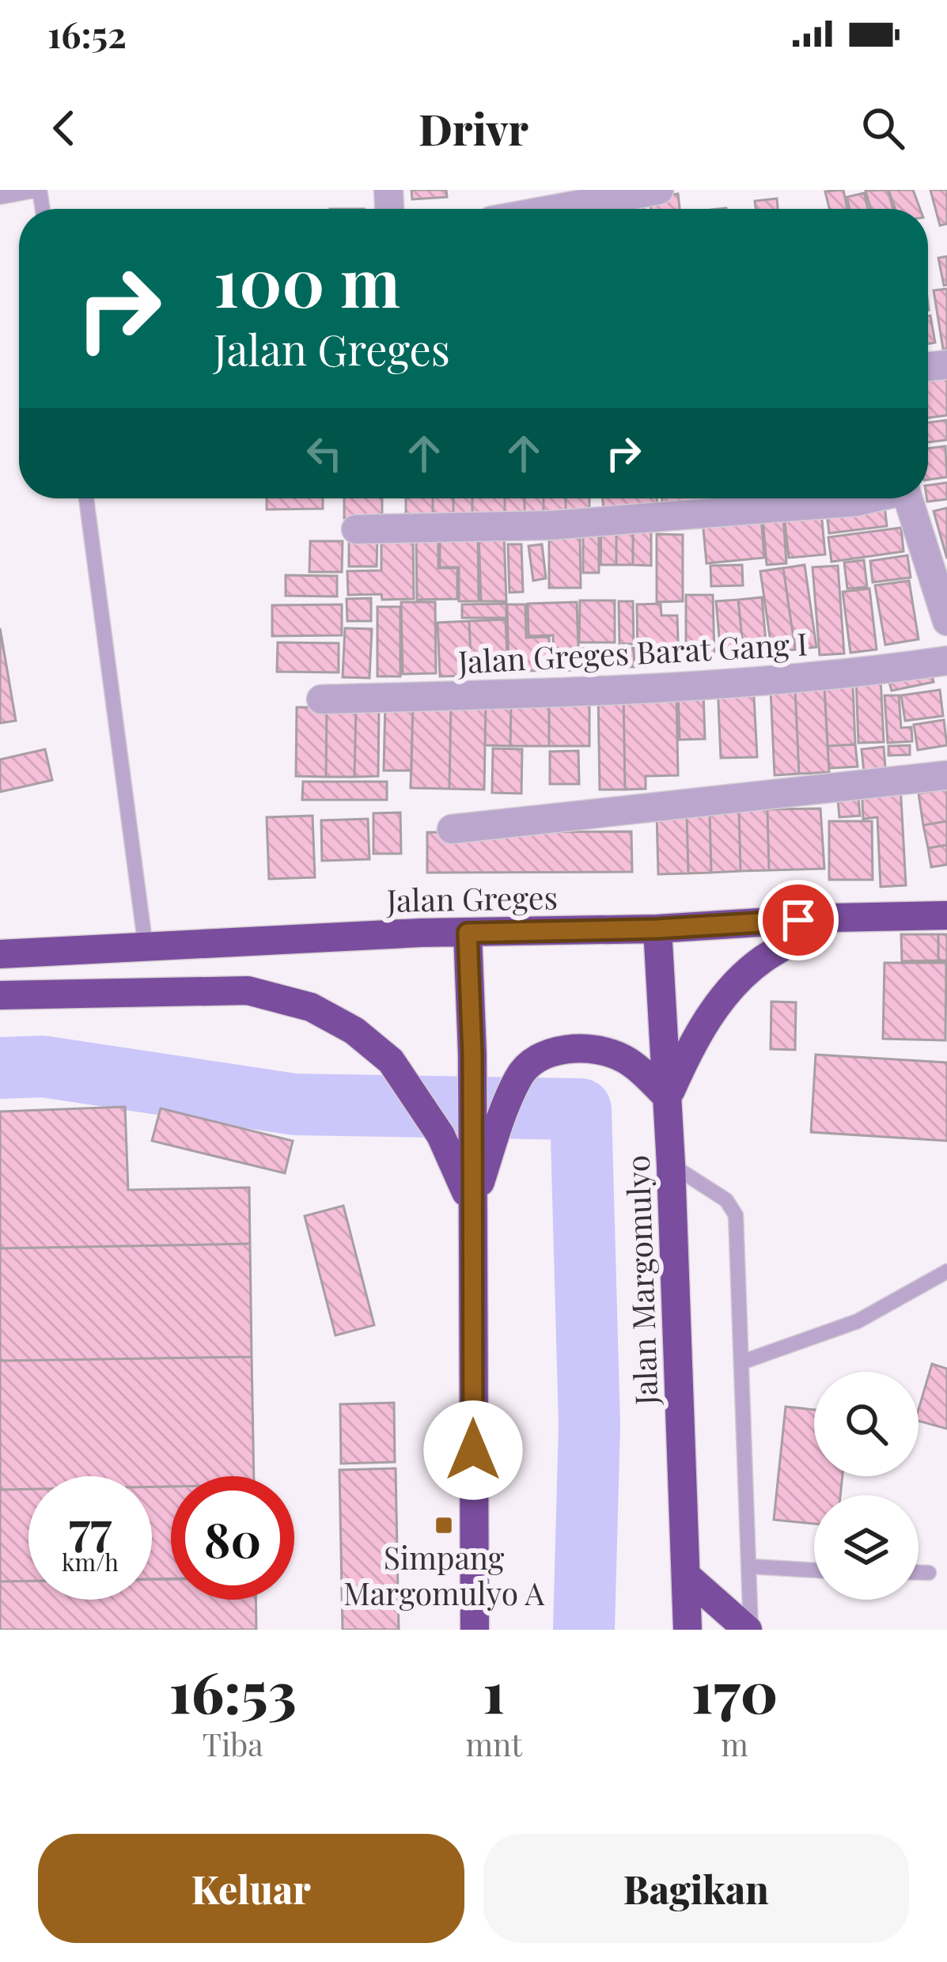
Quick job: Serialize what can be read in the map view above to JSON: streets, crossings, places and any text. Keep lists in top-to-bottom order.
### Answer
{
  "streets": {
    "highway": ["Jalan Greges", "Jalan Margomulyo"],
    "street": ["Jalan Greges Barat Gang I"]
  },
  "crossings": [
    ["Jalan Greges", "Jalan Margomulyo"]
  ],
  "places": {
    "transit": ["Simpang Margomulyo A"]
  },
  "page": {
    "status": "16:52",
    "header": "Drivr",
    "turn": ["100 m", "Jalan Greges"],
    "speed": "77 km/h",
    "limit": "80",
    "eta": [
      "16:53",
      "Tiba",
      "1",
      "mnt",
      "170",
      "m"
    ],
    "buttons": ["Keluar", "Bagikan"]
  }
}
